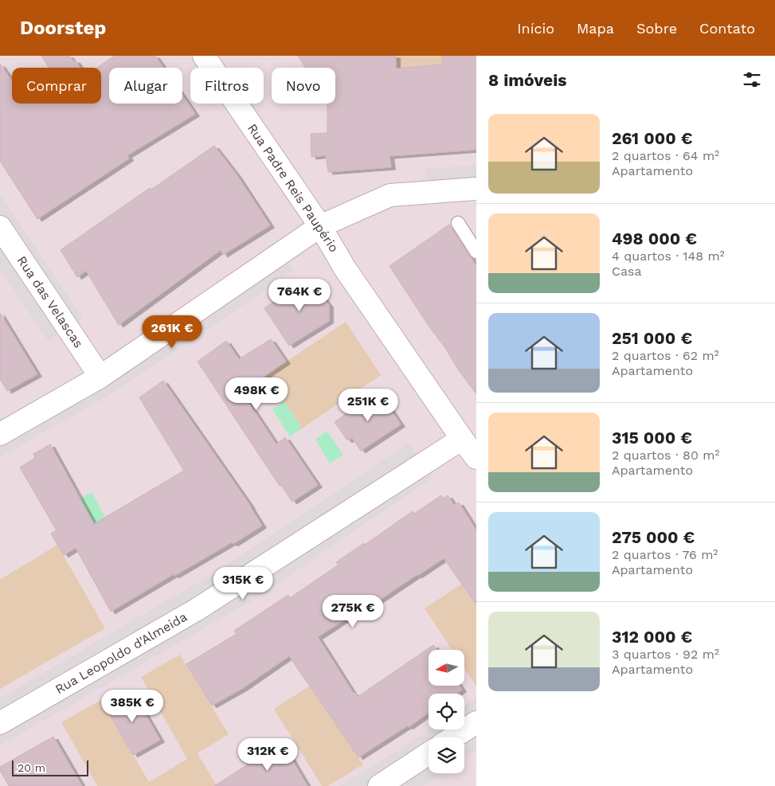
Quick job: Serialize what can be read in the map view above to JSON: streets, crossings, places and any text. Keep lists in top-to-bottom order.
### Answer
{
  "streets": {
    "street": ["Rua Padre Reis Paupério", "Rua das Velascas", "Rua Leopoldo d'Almeida"]
  },
  "crossings": [
    ["Rua Padre Reis Paupério", "Rua Leopoldo d'Almeida"]
  ],
  "scale_bar": "20 m",
  "north": "left",
  "page": {
    "header": "Doorstep",
    "nav": [
      "Início",
      "Mapa",
      "Sobre",
      "Contato"
    ],
    "heading": "8 imóveis",
    "chip": [
      "Comprar",
      "Alugar",
      "Filtros",
      "Novo"
    ],
    "list": [
      {
        "name": "261 000 €",
        "note": "2 quartos · 64 m² · Apartamento"
      },
      {
        "name": "498 000 €",
        "note": "4 quartos · 148 m² · Casa"
      },
      {
        "name": "251 000 €",
        "note": "2 quartos · 62 m² · Apartamento"
      },
      {
        "name": "315 000 €",
        "note": "2 quartos · 80 m² · Apartamento"
      },
      {
        "name": "275 000 €",
        "note": "2 quartos · 76 m² · Apartamento"
      },
      {
        "name": "312 000 €",
        "note": "3 quartos · 92 m² · Apartamento"
      }
    ],
    "price": [
      "764K €",
      "261K €",
      "498K €",
      "251K €",
      "315K €",
      "275K €",
      "385K €",
      "312K €"
    ],
    "scale": "20 m"
  }
}
